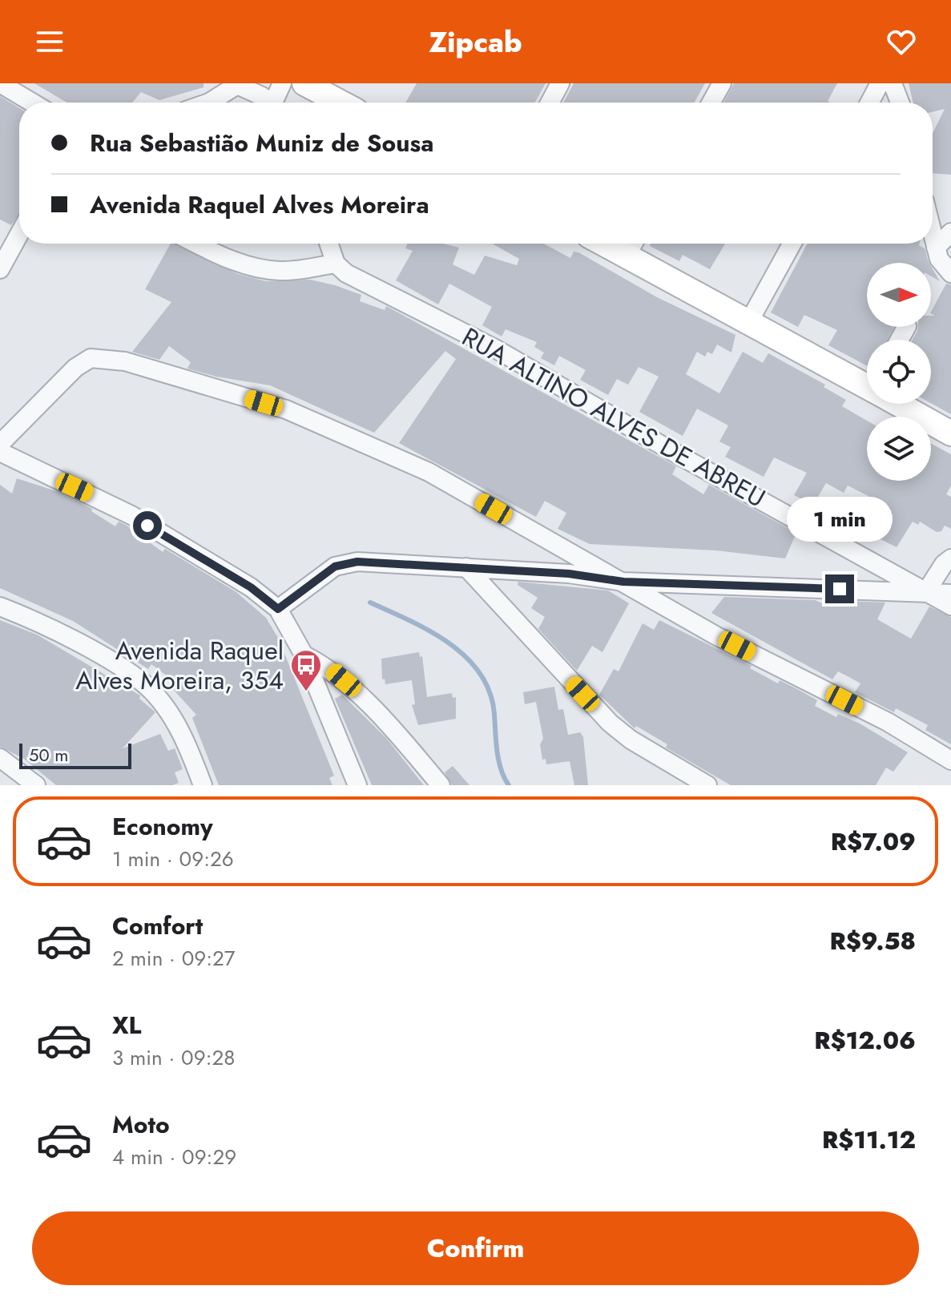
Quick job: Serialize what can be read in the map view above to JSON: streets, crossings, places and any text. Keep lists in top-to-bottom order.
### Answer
{
  "streets": {
    "street": ["RUA ALTINO ALVES DE ABREU"]
  },
  "places": {
    "bus stop": ["Avenida Raquel Alves Moreira, 354"]
  },
  "scale_bar": "50 m",
  "north": "right",
  "page": {
    "header": "Zipcab",
    "banner": ["Rua Sebastião Muniz de Sousa", "Avenida Raquel Alves Moreira"],
    "bubble": "1 min",
    "scale": "50 m",
    "list": [
      {
        "name": "Economy",
        "note": "1 min · 09:26",
        "value": "R$7.09"
      },
      {
        "name": "Comfort",
        "note": "2 min · 09:27",
        "value": "R$9.58"
      },
      {
        "name": "XL",
        "note": "3 min · 09:28",
        "value": "R$12.06"
      },
      {
        "name": "Moto",
        "note": "4 min · 09:29",
        "value": "R$11.12"
      }
    ],
    "buttons": "Confirm"
  }
}
